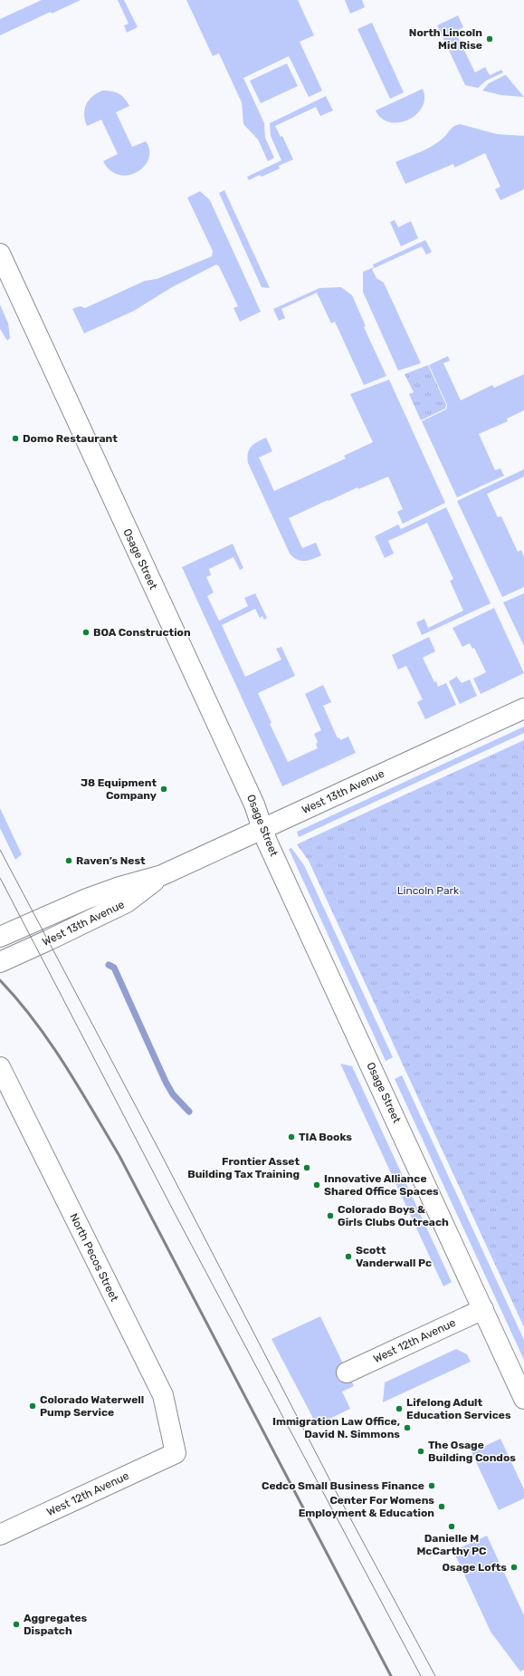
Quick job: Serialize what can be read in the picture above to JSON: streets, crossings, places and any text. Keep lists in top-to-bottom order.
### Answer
{
  "streets": {
    "street": [
      "Osage Street",
      "West 13th Avenue",
      "North Pecos Street",
      "West 12th Avenue"
    ]
  },
  "crossings": [
    ["Osage Street", "West 13th Avenue"],
    ["Osage Street", "West 12th Avenue"],
    ["North Pecos Street", "West 12th Avenue"]
  ],
  "parks": ["Lincoln Park"],
  "places": [
    "North Lincoln Mid Rise",
    "Domo Restaurant",
    "BOA Construction",
    "J8 Equipment Company",
    "Raven’s Nest",
    "TIA Books",
    "Frontier Asset Building Tax Training",
    "Innovative Alliance Shared Office Spaces",
    "Colorado Boys & Girls Clubs Outreach",
    "Scott Vanderwall Pc",
    "Colorado Waterwell Pump Service",
    "Lifelong Adult Education Services",
    "Immigration Law Office, David N. Simmons",
    "The Osage Building Condos",
    "Cedco Small Business Finance",
    "Center For Womens Employment & Education",
    "Danielle M McCarthy PC",
    "Osage Lofts",
    "Aggregates Dispatch"
  ]
}
